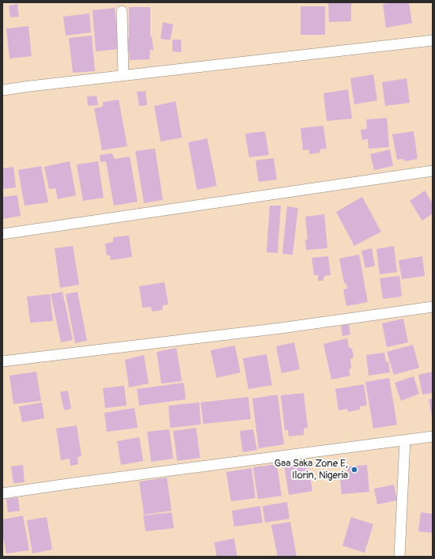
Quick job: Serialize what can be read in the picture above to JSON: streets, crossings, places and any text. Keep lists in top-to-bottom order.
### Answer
{
  "places": ["Gaa Saka Zone E, Ilorin, Nigeria"]
}
